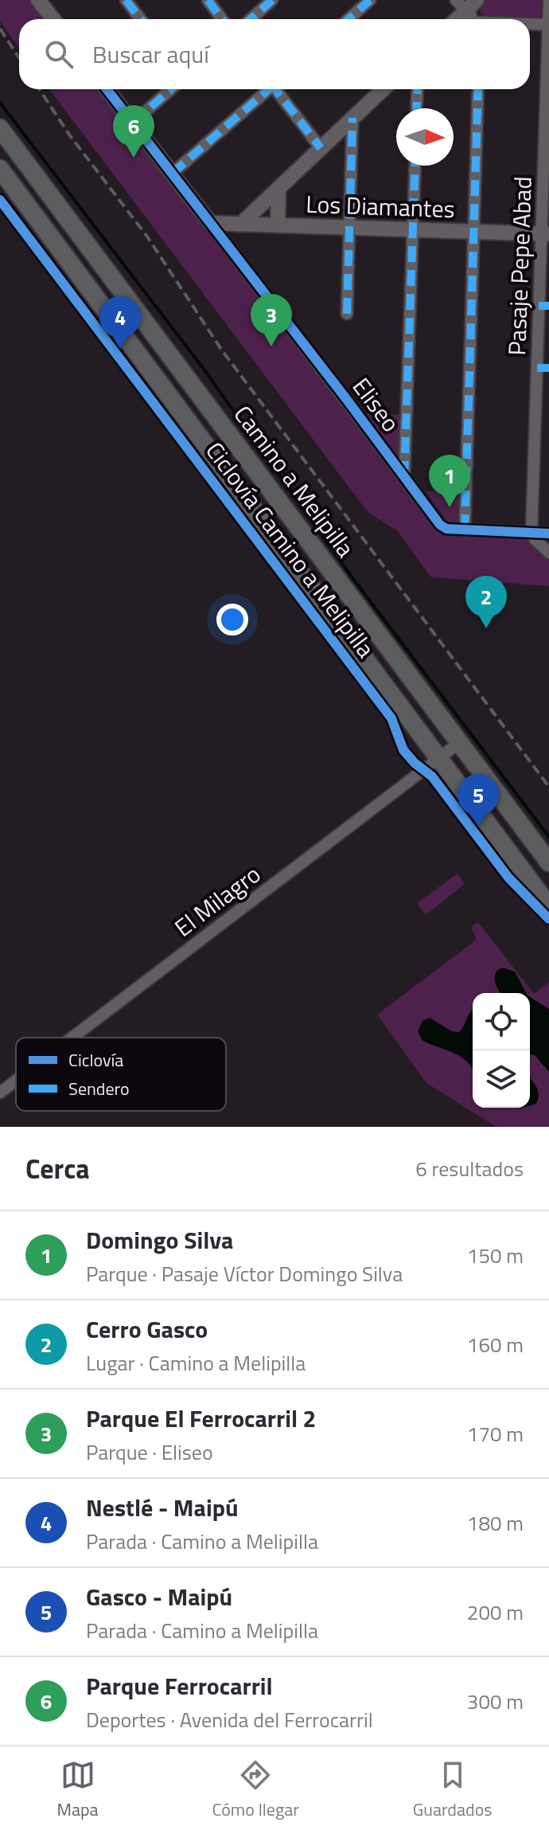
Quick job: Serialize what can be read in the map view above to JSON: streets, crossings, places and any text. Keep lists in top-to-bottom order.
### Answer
{
  "streets": {
    "main road": ["Camino a Melipilla"],
    "street": [
      "Los Diamantes",
      "Pasaje Pepe Abad",
      "Eliseo",
      "El Milagro"
    ],
    "cycle path": ["Ciclovía Camino a Melipilla"]
  },
  "crossings": [
    ["Los Diamantes", "Pasaje Pepe Abad"],
    ["Los Diamantes", "Eliseo"],
    ["Pasaje Pepe Abad", "Eliseo"],
    ["Camino a Melipilla", "El Milagro"]
  ],
  "legend": ["Ciclovía", "Sendero"],
  "north": "right",
  "page": {
    "search": "Buscar aquí",
    "pins": [
      "6",
      "3",
      "4",
      "1",
      "2",
      "5"
    ],
    "heading": ["Cerca", "6 resultados"],
    "list": [
      {
        "mark": "1",
        "name": "Domingo Silva",
        "note": "Parque · Pasaje Víctor Domingo Silva",
        "value": "150 m"
      },
      {
        "mark": "2",
        "name": "Cerro Gasco",
        "note": "Lugar · Camino a Melipilla",
        "value": "160 m"
      },
      {
        "mark": "3",
        "name": "Parque El Ferrocarril 2",
        "note": "Parque · Eliseo",
        "value": "170 m"
      },
      {
        "mark": "4",
        "name": "Nestlé - Maipú",
        "note": "Parada · Camino a Melipilla",
        "value": "180 m"
      },
      {
        "mark": "5",
        "name": "Gasco - Maipú",
        "note": "Parada · Camino a Melipilla",
        "value": "200 m"
      },
      {
        "mark": "6",
        "name": "Parque Ferrocarril",
        "note": "Deportes · Avenida del Ferrocarril",
        "value": "300 m"
      }
    ],
    "nav": ["Mapa", "Cómo llegar", "Guardados"]
  }
}
